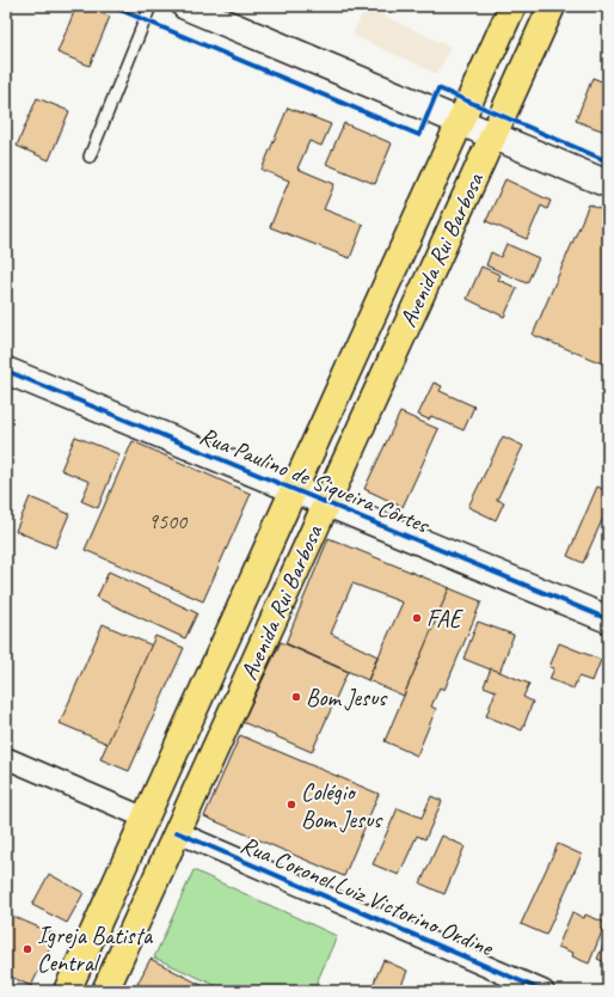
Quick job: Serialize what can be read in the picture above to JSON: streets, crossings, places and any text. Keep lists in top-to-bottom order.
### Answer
{
  "streets": {
    "main road": ["Avenida Rui Barbosa"],
    "street": ["Rua Paulino de Siqueira Côrtes", "Rua Coronel Luiz Victorino Ordine"]
  },
  "crossings": [
    ["Avenida Rui Barbosa", "Rua Paulino de Siqueira Côrtes"],
    ["Avenida Rui Barbosa", "Rua Coronel Luiz Victorino Ordine"]
  ],
  "places": [
    "FAE",
    "Bom Jesus",
    "Colégio Bom Jesus",
    "Igreja Batista Central"
  ],
  "house_numbers": ["9500"]
}
